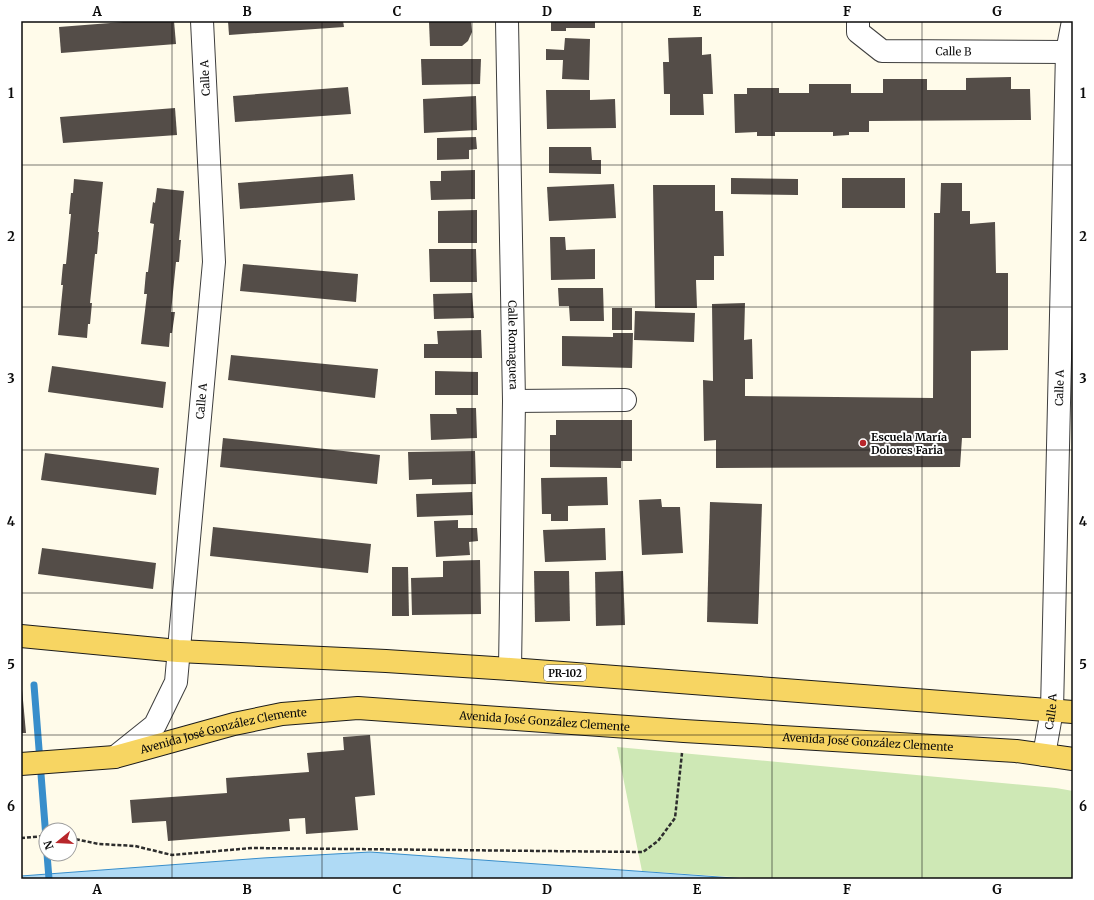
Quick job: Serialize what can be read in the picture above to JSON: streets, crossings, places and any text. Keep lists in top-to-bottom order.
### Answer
{
  "streets": {
    "main road": ["PR-102", "Avenida José González Clemente"],
    "street": ["Calle B", "Calle A", "Calle Romaguera"]
  },
  "crossings": [
    ["Calle B", "Calle A"],
    ["Calle A", "PR-102"],
    ["Calle A", "Avenida José González Clemente"],
    ["Calle Romaguera", "PR-102"]
  ],
  "places": ["Escuela María Dolores Faria"],
  "north": "left",
  "grid": {
    "columns": [
      "A",
      "B",
      "C",
      "D",
      "E",
      "F",
      "G"
    ],
    "rows": [
      "1",
      "2",
      "3",
      "4",
      "5",
      "6"
    ]
  }
}
